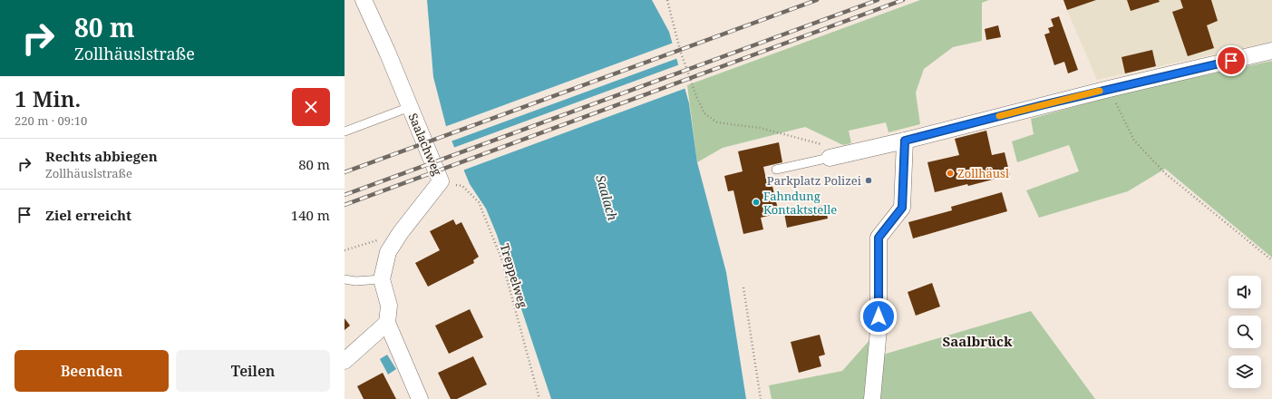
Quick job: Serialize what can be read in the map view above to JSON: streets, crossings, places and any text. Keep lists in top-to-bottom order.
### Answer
{
  "streets": {
    "street": ["Saalachweg"],
    "path": ["Treppelweg"]
  },
  "crossings": [
    ["Saalachweg", "Treppelweg"]
  ],
  "districts": ["Saalbrück"],
  "water": ["Saalach"],
  "places": ["Zollhäusl", "Parkplatz Polizei", "Fahndung Kontaktstelle"],
  "page": {
    "turn": ["80 m", "Zollhäuslstraße"],
    "heading": ["1 Min.", "220 m · 09:10"],
    "list": [
      {
        "name": "Rechts abbiegen",
        "note": "Zollhäuslstraße",
        "value": "80 m"
      },
      {
        "name": "Ziel erreicht",
        "value": "140 m"
      }
    ],
    "buttons": ["Beenden", "Teilen"]
  }
}
